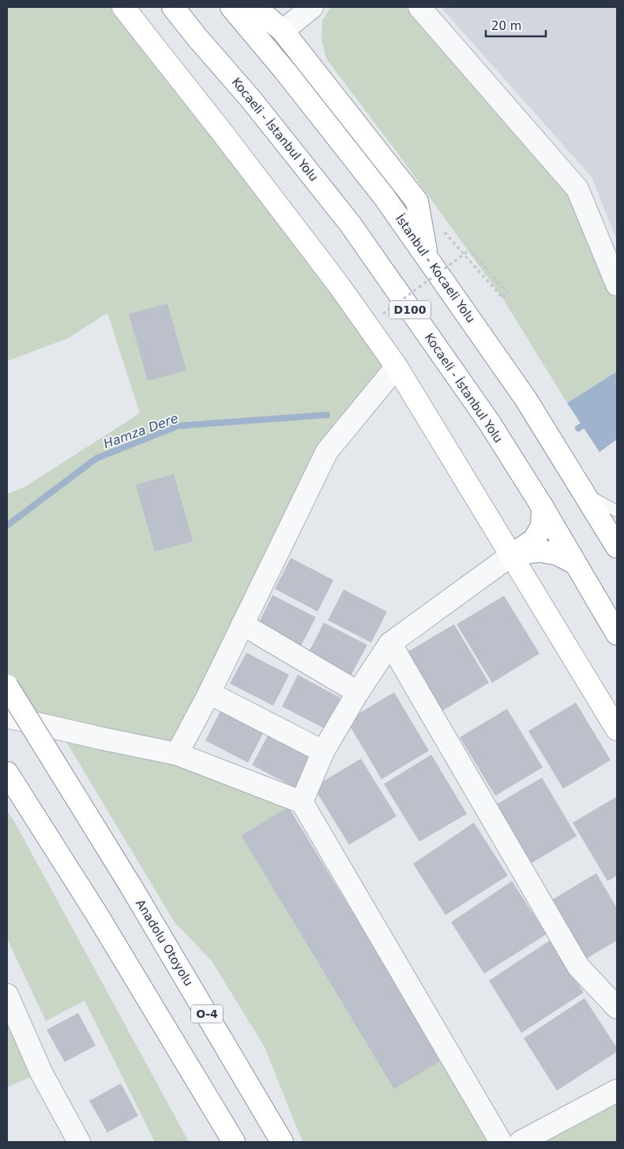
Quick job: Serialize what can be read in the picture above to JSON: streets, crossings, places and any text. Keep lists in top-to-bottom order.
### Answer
{
  "streets": {
    "main road": [
      "Kocaeli - İstanbul Yolu",
      "İstanbul - Kocaeli Yolu",
      "D100",
      "Anadolu Otoyolu",
      "O-4"
    ]
  },
  "water": ["Hamza Dere"],
  "scale_bar": "20 m"
}
